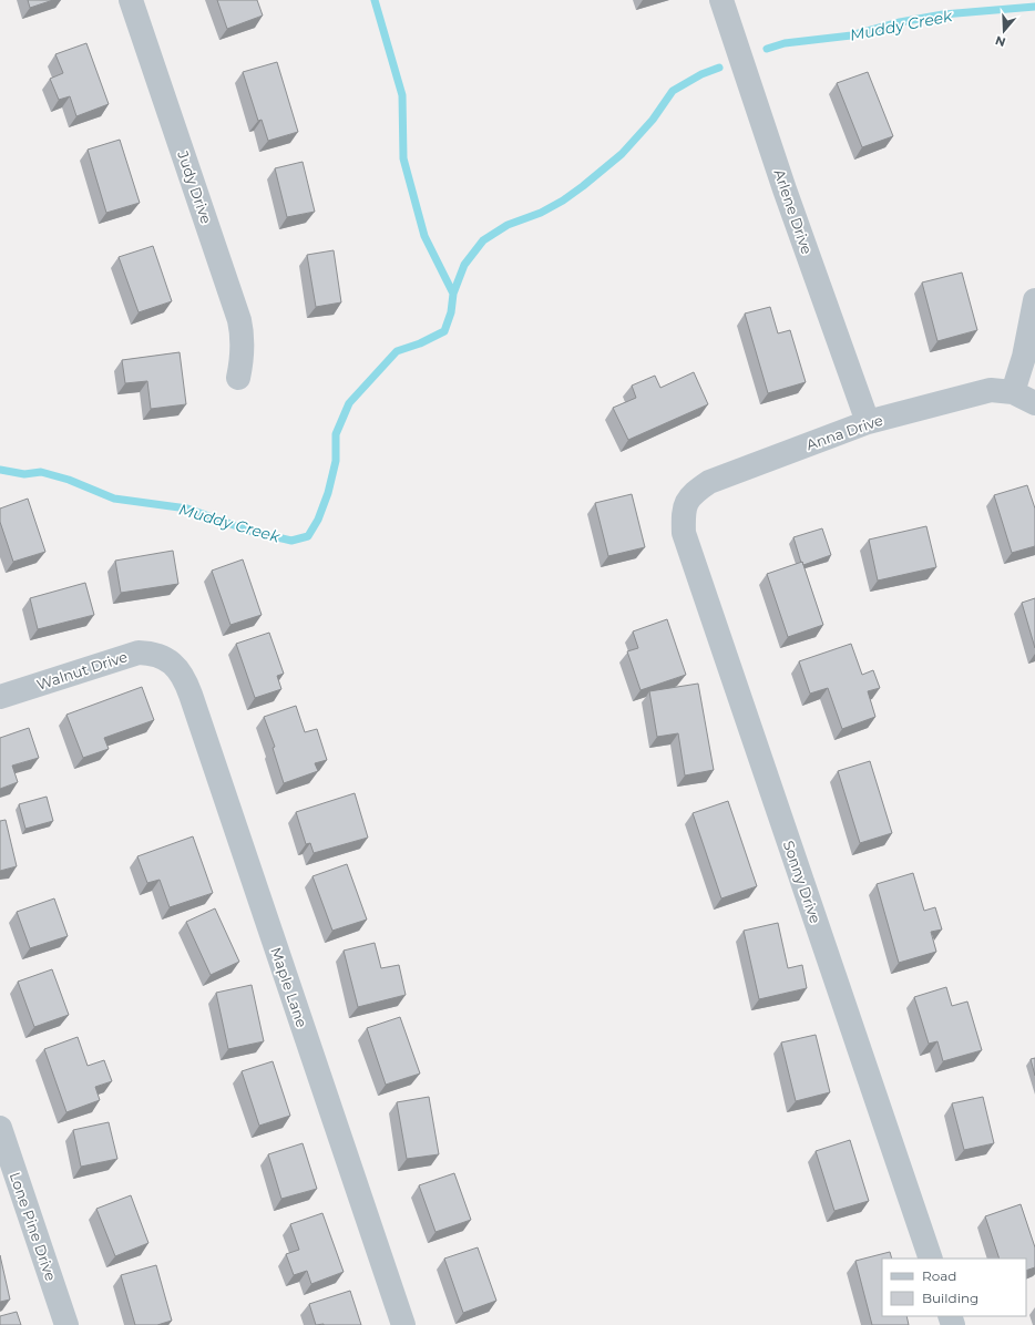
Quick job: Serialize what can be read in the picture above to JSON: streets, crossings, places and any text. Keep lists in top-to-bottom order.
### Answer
{
  "streets": {
    "street": [
      "Judy Drive",
      "Arlene Drive",
      "Anna Drive",
      "Walnut Drive",
      "Sonny Drive",
      "Maple Lane",
      "Lone Pine Drive"
    ]
  },
  "crossings": [
    ["Arlene Drive", "Anna Drive"],
    ["Anna Drive", "Sonny Drive"],
    ["Walnut Drive", "Maple Lane"]
  ],
  "water": ["Muddy Creek"],
  "legend": ["Road", "Building"],
  "north": "bottom"
}
